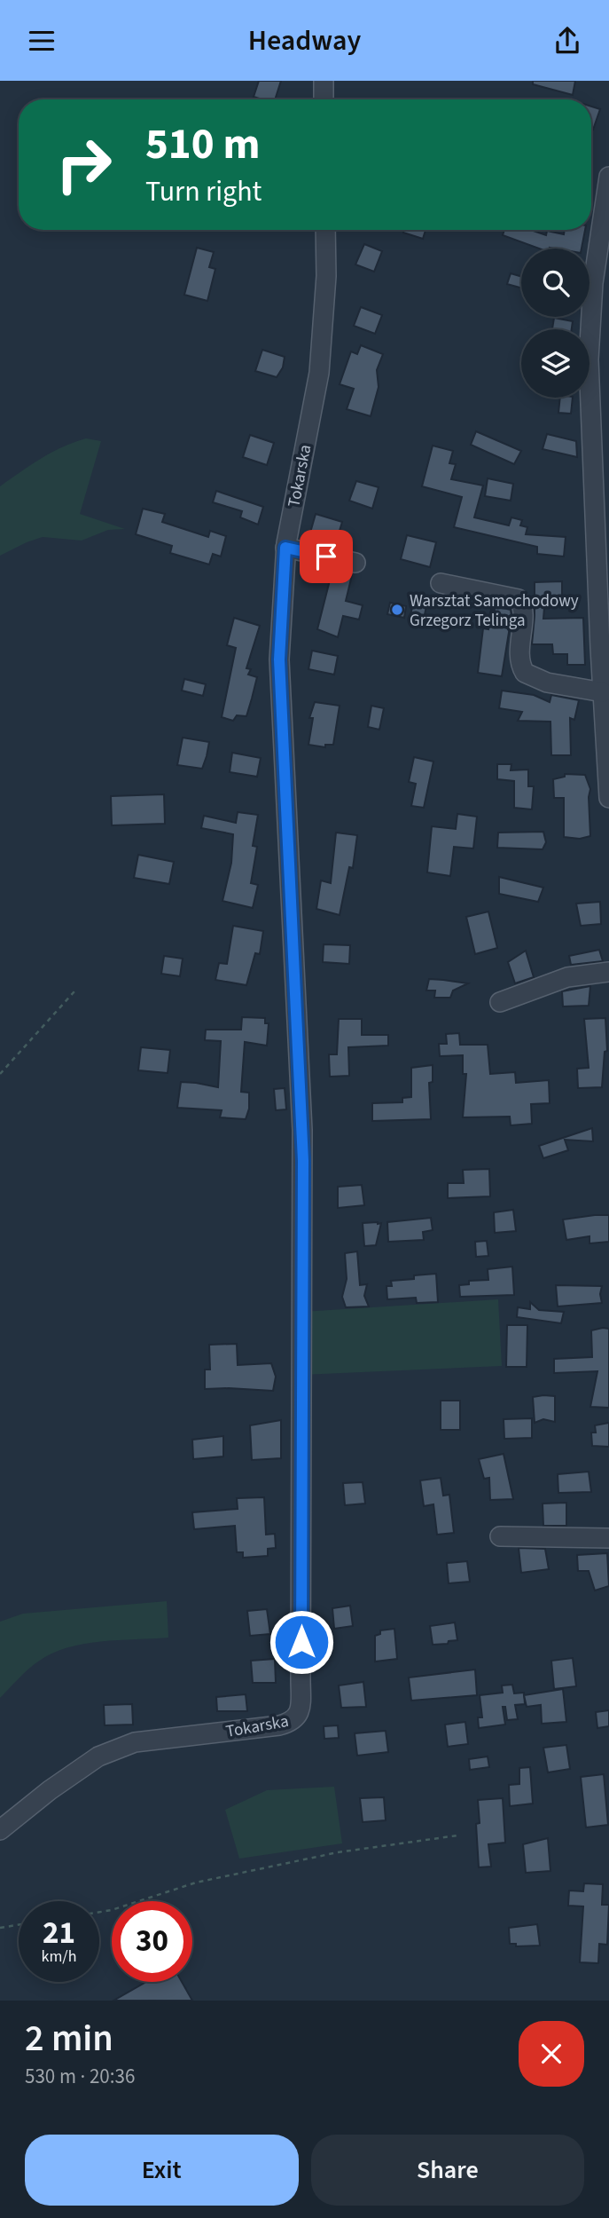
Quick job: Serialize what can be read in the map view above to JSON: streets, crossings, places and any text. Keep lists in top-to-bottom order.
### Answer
{
  "streets": {
    "street": ["Tokarska"]
  },
  "places": ["Warsztat Samochodowy Grzegorz Telinga"],
  "page": {
    "header": "Headway",
    "turn": ["510 m", "Turn right"],
    "speed": "21 km/h",
    "limit": "30",
    "heading": ["2 min", "530 m · 20:36"],
    "buttons": ["Exit", "Share"]
  }
}
